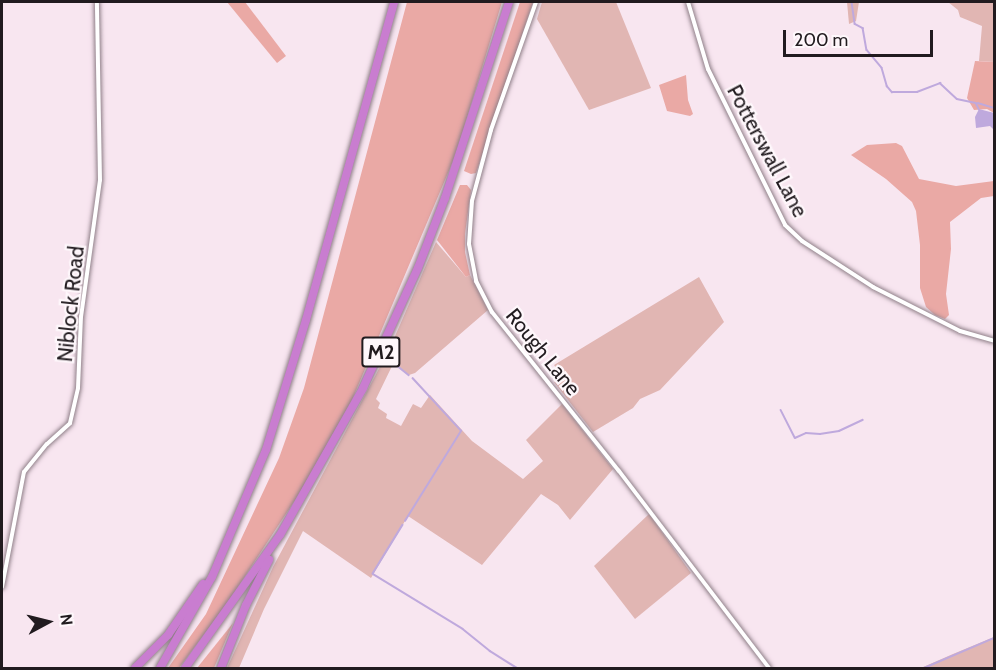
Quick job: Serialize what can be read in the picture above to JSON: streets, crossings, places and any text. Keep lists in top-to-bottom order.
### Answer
{
  "streets": {
    "highway": ["M2"],
    "street": ["Potterswall Lane", "Niblock Road", "Rough Lane"]
  },
  "scale_bar": "200 m",
  "north": "right"
}
